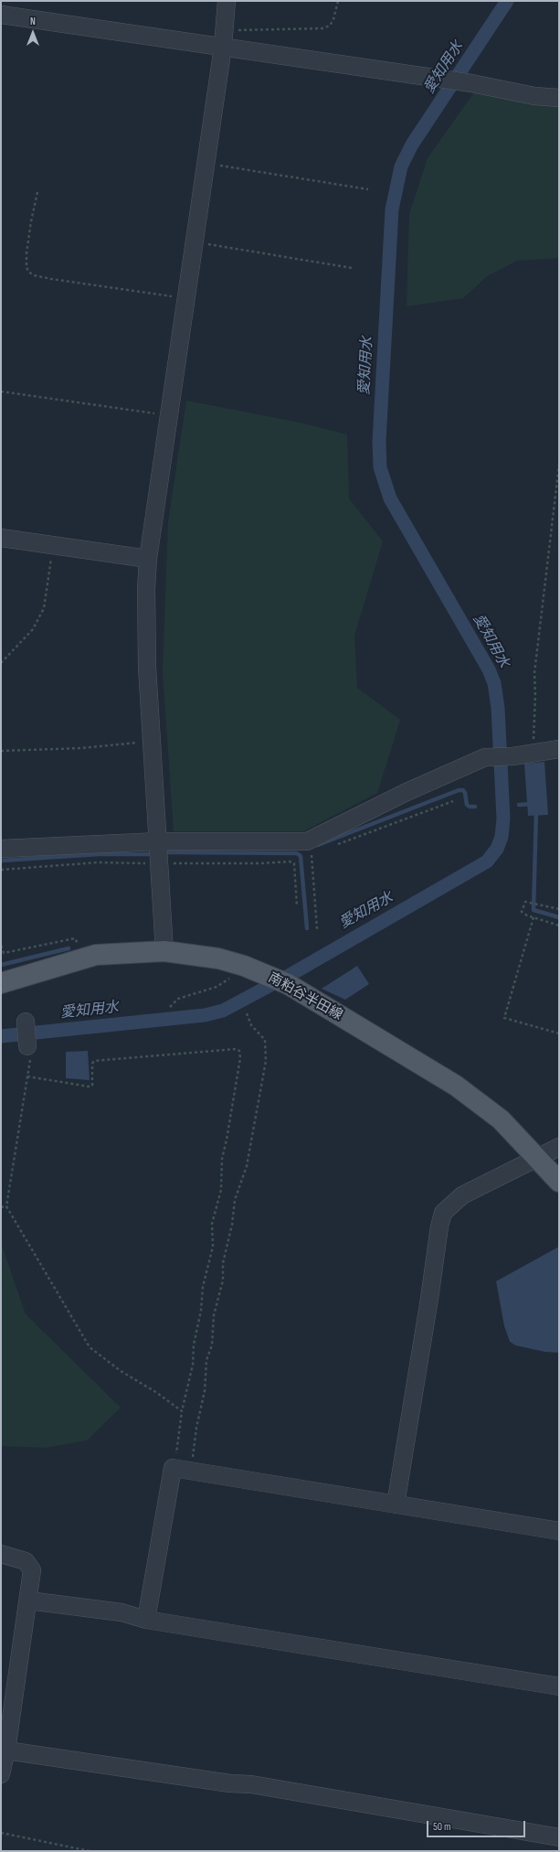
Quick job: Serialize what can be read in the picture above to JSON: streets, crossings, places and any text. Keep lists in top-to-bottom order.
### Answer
{
  "streets": {
    "main road": ["南粕谷半田線"]
  },
  "water": ["愛知用水"],
  "scale_bar": "50 m",
  "north": "top"
}
